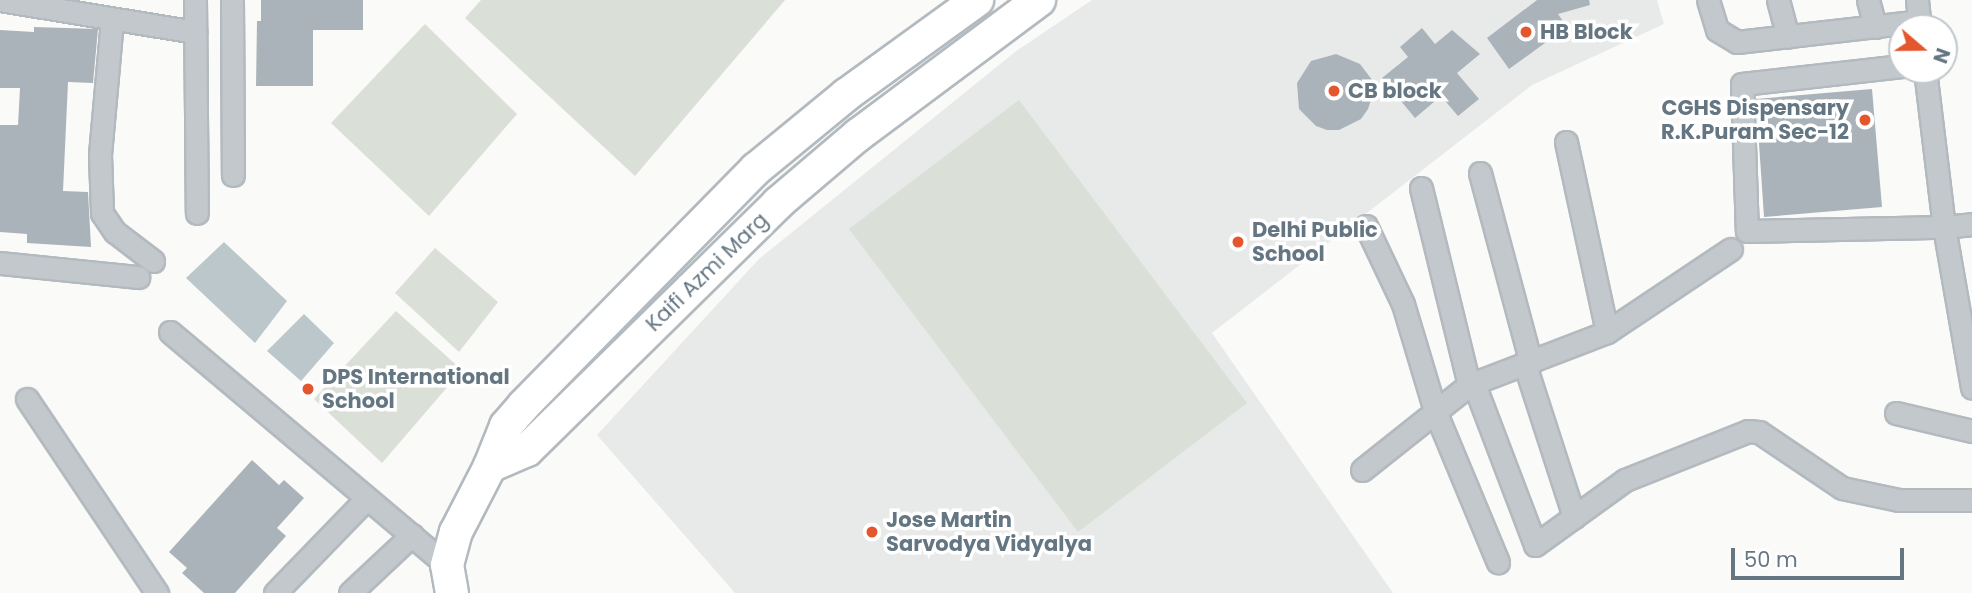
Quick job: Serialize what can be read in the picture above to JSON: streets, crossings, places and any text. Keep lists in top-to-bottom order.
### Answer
{
  "streets": {
    "street": ["Kaifi Azmi Marg"]
  },
  "places": [
    "HB Block",
    "CB block",
    "CGHS Dispensary R.K.Puram Sec-12",
    "Delhi Public School",
    "DPS International School",
    "Jose Martin Sarvodya Vidyalya"
  ],
  "scale_bar": "50 m",
  "north": "right"
}
